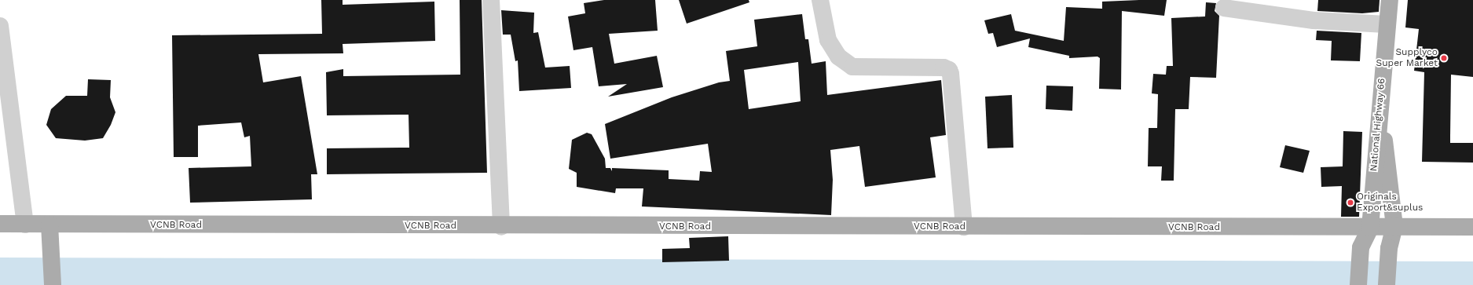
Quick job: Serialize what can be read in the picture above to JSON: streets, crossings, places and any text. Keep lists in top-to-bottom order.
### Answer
{
  "streets": {
    "main road": ["National Highway 66", "VCNB Road"]
  },
  "crossings": [
    ["National Highway 66", "VCNB Road"]
  ],
  "places": ["Supplyco Super Market", "Originals Export&suplus"]
}
